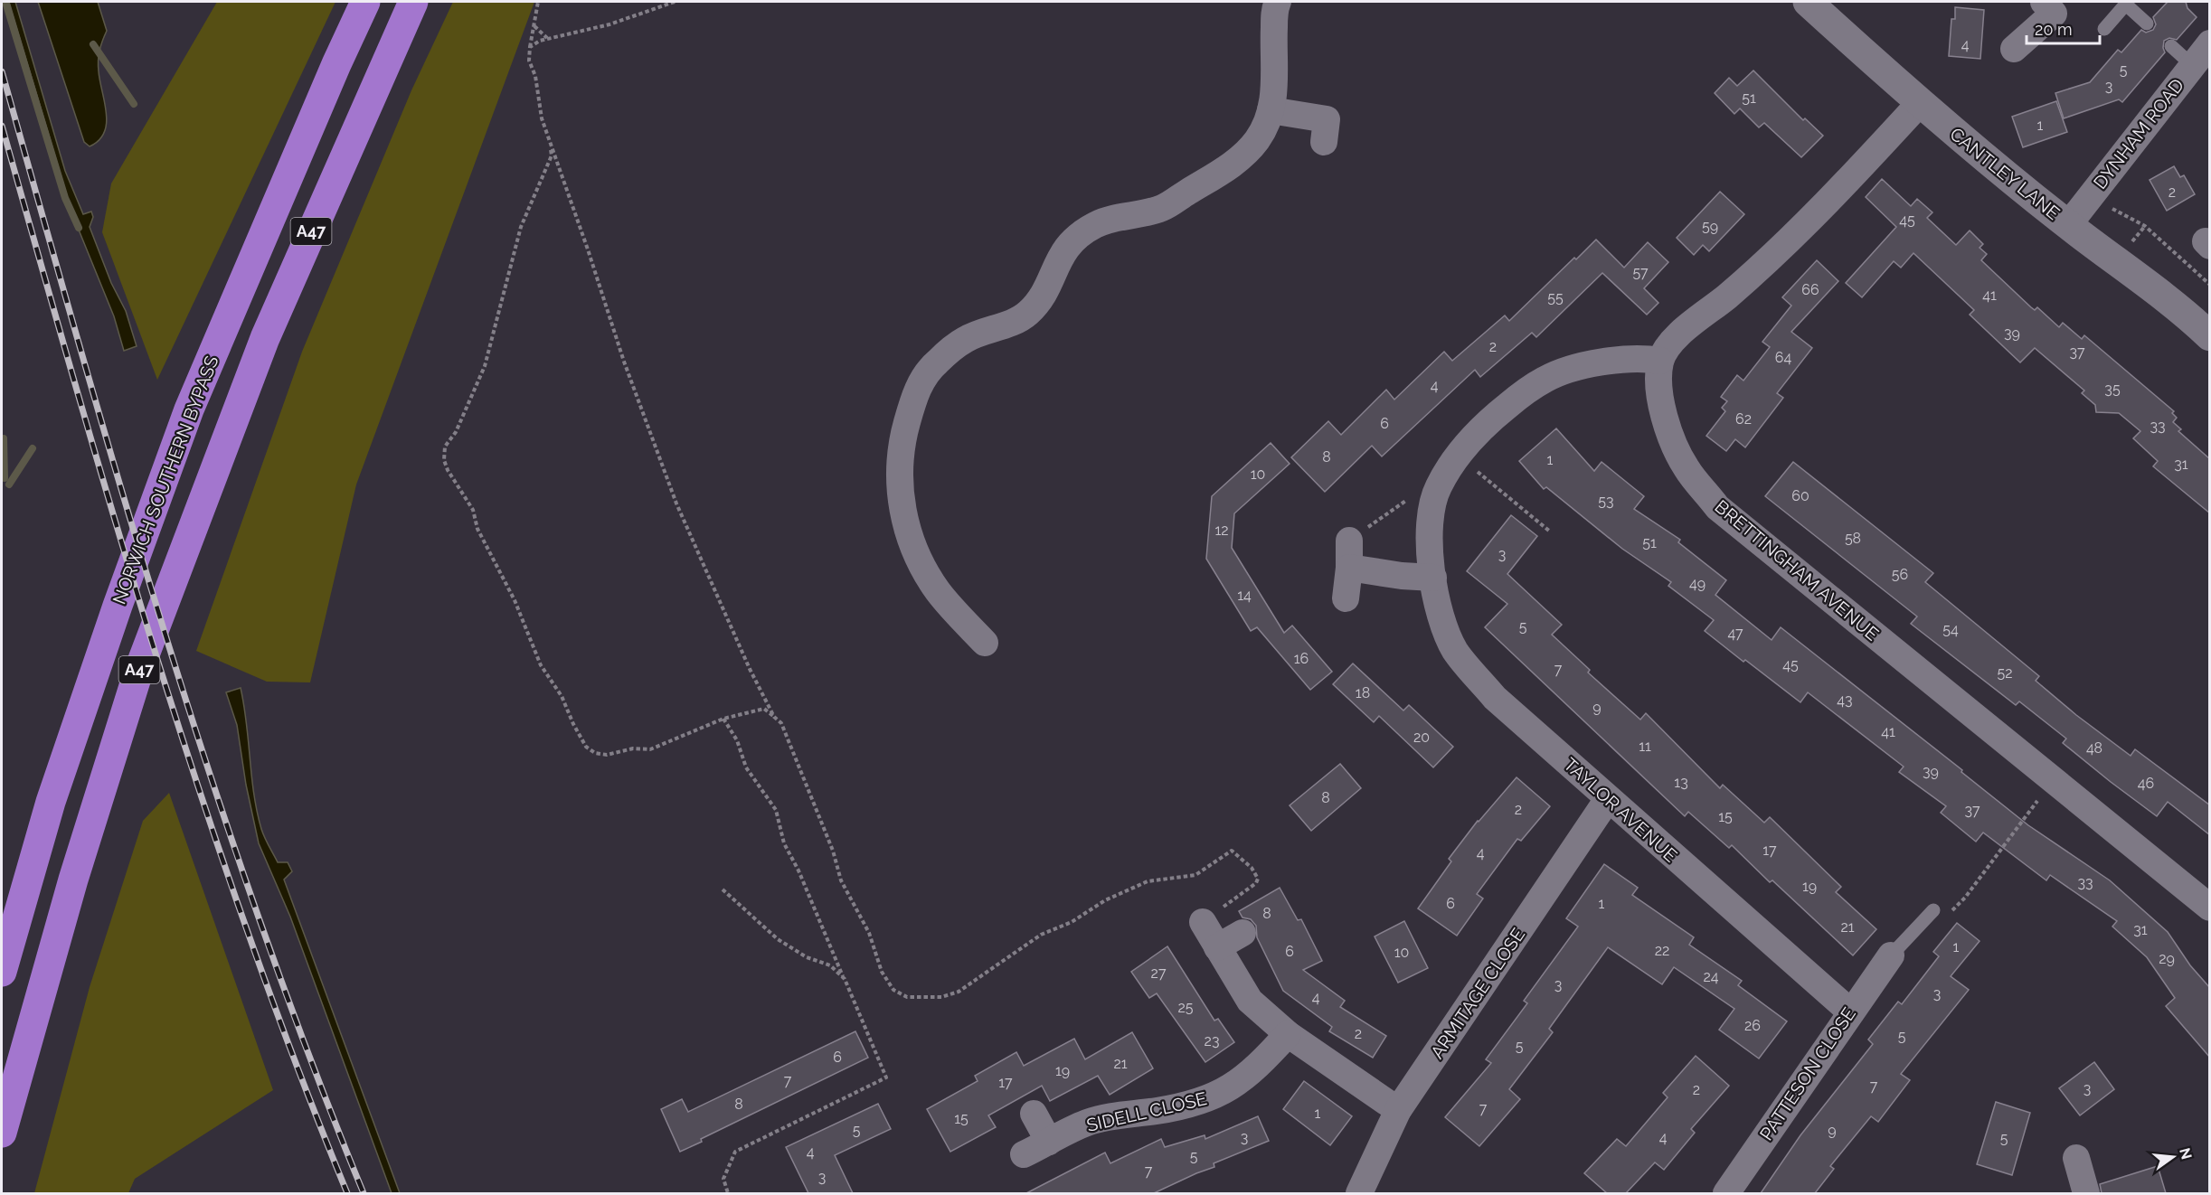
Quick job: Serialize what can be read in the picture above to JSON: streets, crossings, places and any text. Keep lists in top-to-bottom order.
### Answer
{
  "streets": {
    "highway": ["A47", "NORWICH SOUTHERN BYPASS"],
    "street": [
      "DYNHAM ROAD",
      "CANTLEY LANE",
      "BRETTINGHAM AVENUE",
      "TAYLOR AVENUE",
      "ARMITAGE CLOSE",
      "PATTESON CLOSE",
      "SIDELL CLOSE"
    ]
  },
  "crossings": [
    ["DYNHAM ROAD", "CANTLEY LANE"],
    ["CANTLEY LANE", "BRETTINGHAM AVENUE"],
    ["BRETTINGHAM AVENUE", "TAYLOR AVENUE"],
    ["TAYLOR AVENUE", "ARMITAGE CLOSE"],
    ["TAYLOR AVENUE", "PATTESON CLOSE"]
  ],
  "house_numbers": [
    "4",
    "5",
    "3",
    "51",
    "1",
    "2",
    "45",
    "59",
    "57",
    "66",
    "41",
    "55",
    "39",
    "2",
    "37",
    "64",
    "4",
    "35",
    "62",
    "6",
    "33",
    "8",
    "1",
    "31",
    "10",
    "60",
    "53",
    "12",
    "58",
    "51",
    "3",
    "56",
    "49",
    "14",
    "5",
    "54",
    "47",
    "16",
    "45",
    "7",
    "52",
    "18",
    "43",
    "9",
    "41",
    "20",
    "11",
    "48",
    "39",
    "13",
    "46",
    "8",
    "2",
    "37",
    "15",
    "17",
    "4",
    "33",
    "19",
    "6",
    "1",
    "8",
    "21",
    "31",
    "1",
    "22",
    "6",
    "10",
    "29",
    "27",
    "24",
    "3",
    "3",
    "4",
    "25",
    "26",
    "2",
    "5",
    "23",
    "5",
    "6",
    "21",
    "19",
    "7",
    "17",
    "7",
    "3",
    "2",
    "8",
    "7",
    "1",
    "15",
    "5",
    "9",
    "3",
    "4",
    "5",
    "4",
    "5",
    "7",
    "3"
  ],
  "scale_bar": "20 m",
  "north": "right"
}
